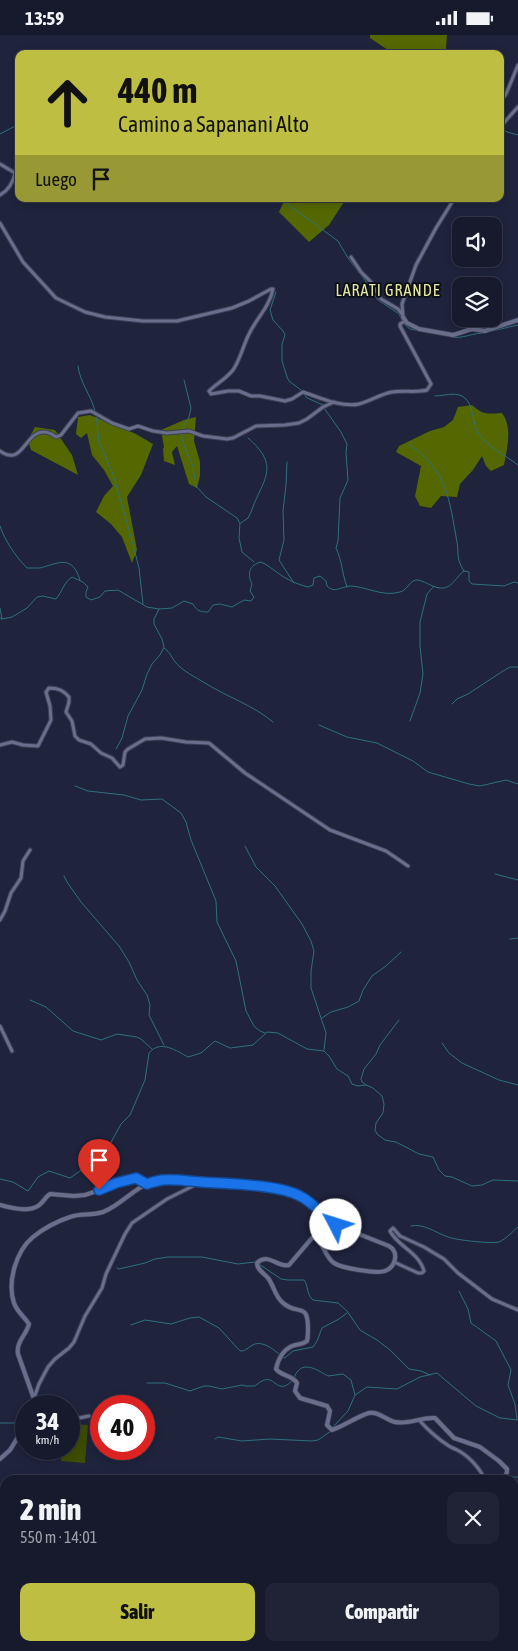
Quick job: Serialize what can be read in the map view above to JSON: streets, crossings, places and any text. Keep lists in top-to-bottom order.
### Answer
{
  "districts": ["LARATI GRANDE"],
  "page": {
    "status": "13:59",
    "turn": ["440 m", "Camino a Sapanani Alto"],
    "then": "Luego",
    "speed": "34 km/h",
    "limit": "40",
    "heading": ["2 min", "550 m · 14:01"],
    "buttons": ["Salir", "Compartir"]
  }
}
